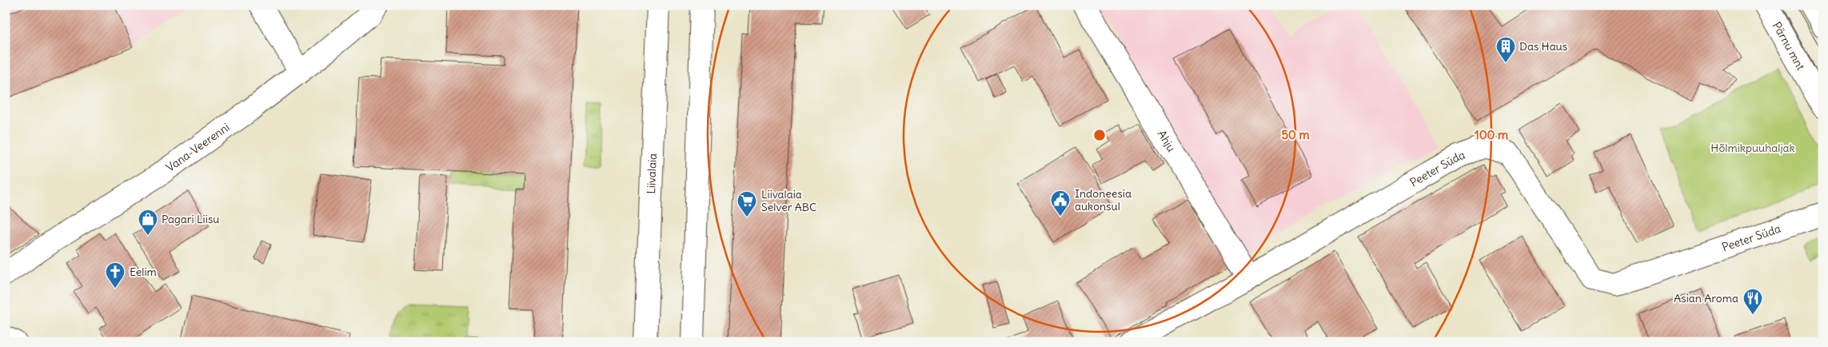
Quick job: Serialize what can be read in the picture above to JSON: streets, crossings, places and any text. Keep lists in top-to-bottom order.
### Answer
{
  "streets": {
    "street": [
      "Pärnu mnt",
      "Ahju",
      "Vana-Veerenni",
      "Peeter Süda",
      "Liivalaia"
    ]
  },
  "crossings": [
    ["Ahju", "Peeter Süda"]
  ],
  "parks": ["Hõlmikpuuhaljak"],
  "places": {
    "building": ["Das Haus"],
    "public building": ["Indoneesia aukonsul"],
    "supermarket": ["Liivalaia Selver ABC"],
    "shop": ["Pagari Liisu"],
    "church": ["Eelim"],
    "restaurant": ["Asian Aroma"]
  },
  "rings": ["50 m", "100 m"]
}
